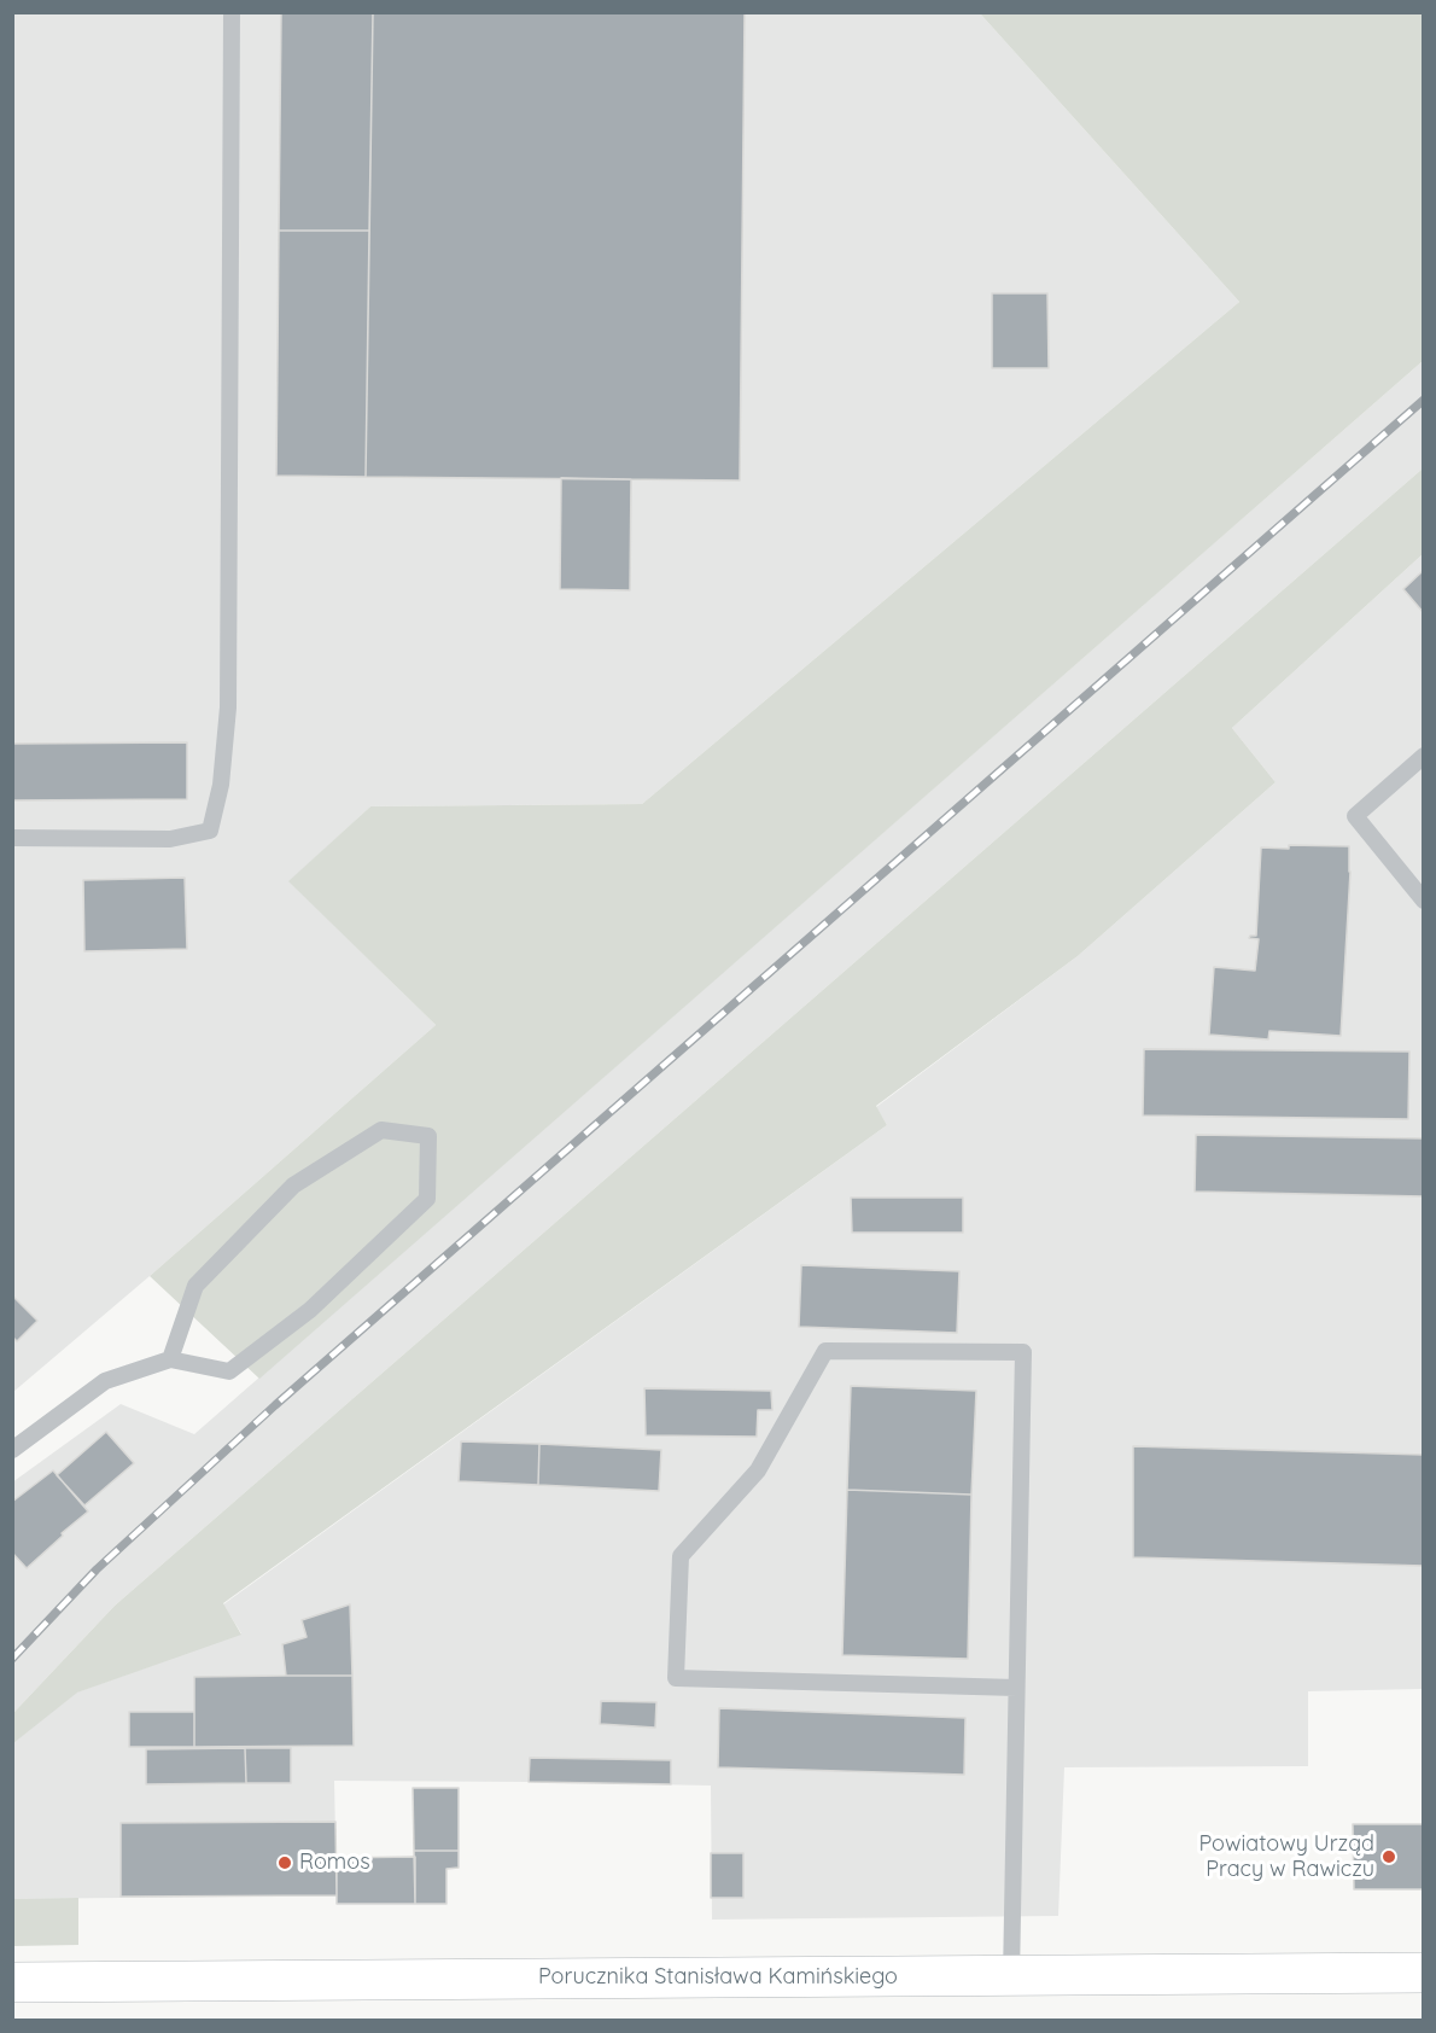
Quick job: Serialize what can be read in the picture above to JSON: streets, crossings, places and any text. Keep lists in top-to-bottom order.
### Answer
{
  "streets": {
    "street": ["Porucznika Stanisława Kamińskiego"]
  },
  "places": ["Powiatowy Urząd Pracy w Rawiczu", "Romos"]
}
